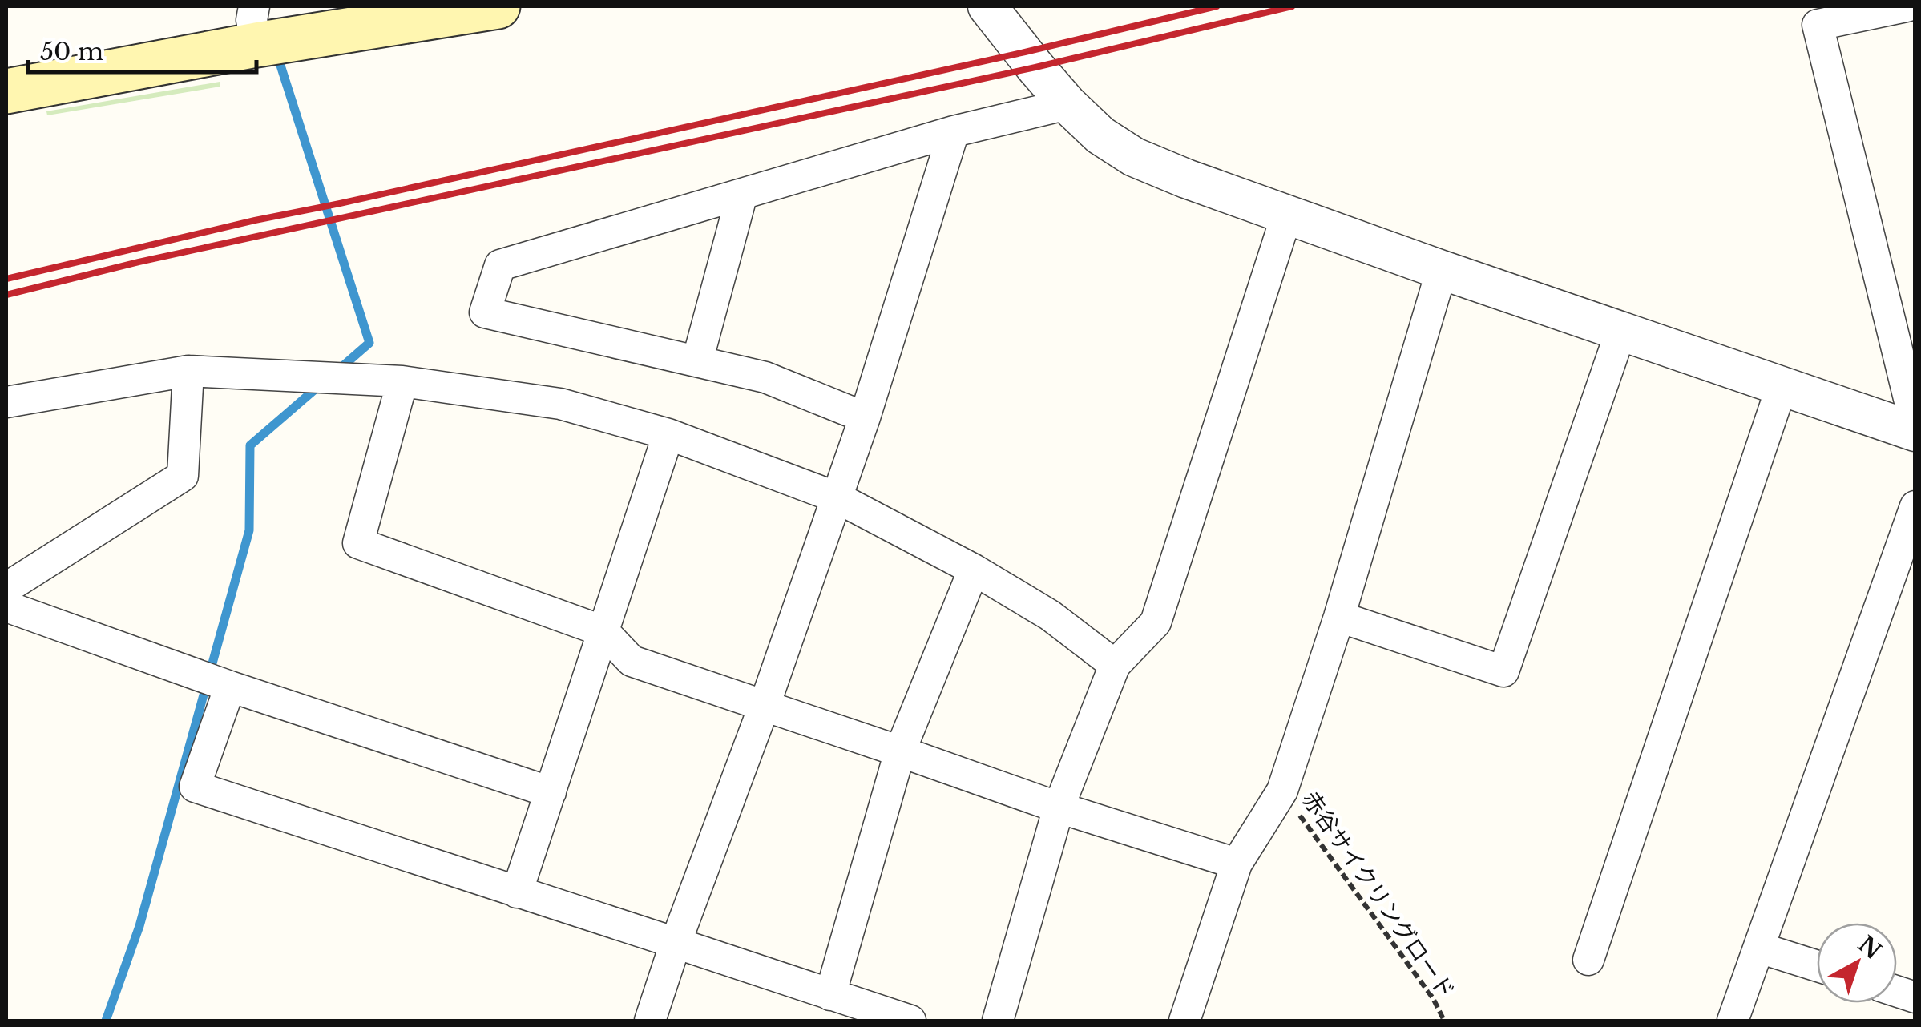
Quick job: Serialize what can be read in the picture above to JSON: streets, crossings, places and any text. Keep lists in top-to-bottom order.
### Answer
{
  "streets": {
    "path": ["赤谷サイクリングロード"]
  },
  "scale_bar": "50 m",
  "north": "top right"
}
